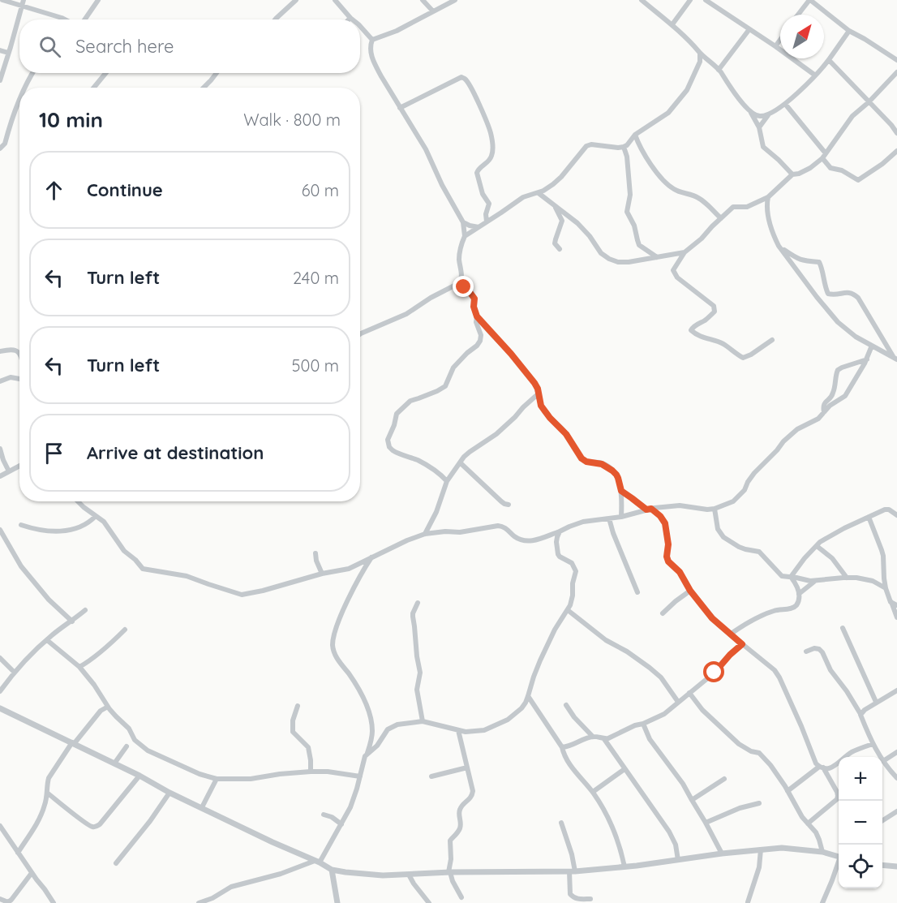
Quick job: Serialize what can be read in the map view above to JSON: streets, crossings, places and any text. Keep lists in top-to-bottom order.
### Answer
{
  "north": "top right",
  "page": {
    "search": "Search here",
    "heading": ["10 min", "Walk · 800 m"],
    "list": [
      ["Continue", "60 m"],
      ["Turn left", "240 m"],
      ["Turn left", "500 m"],
      "Arrive at destination"
    ],
    "map_buttons": ["+", "−"]
  }
}
